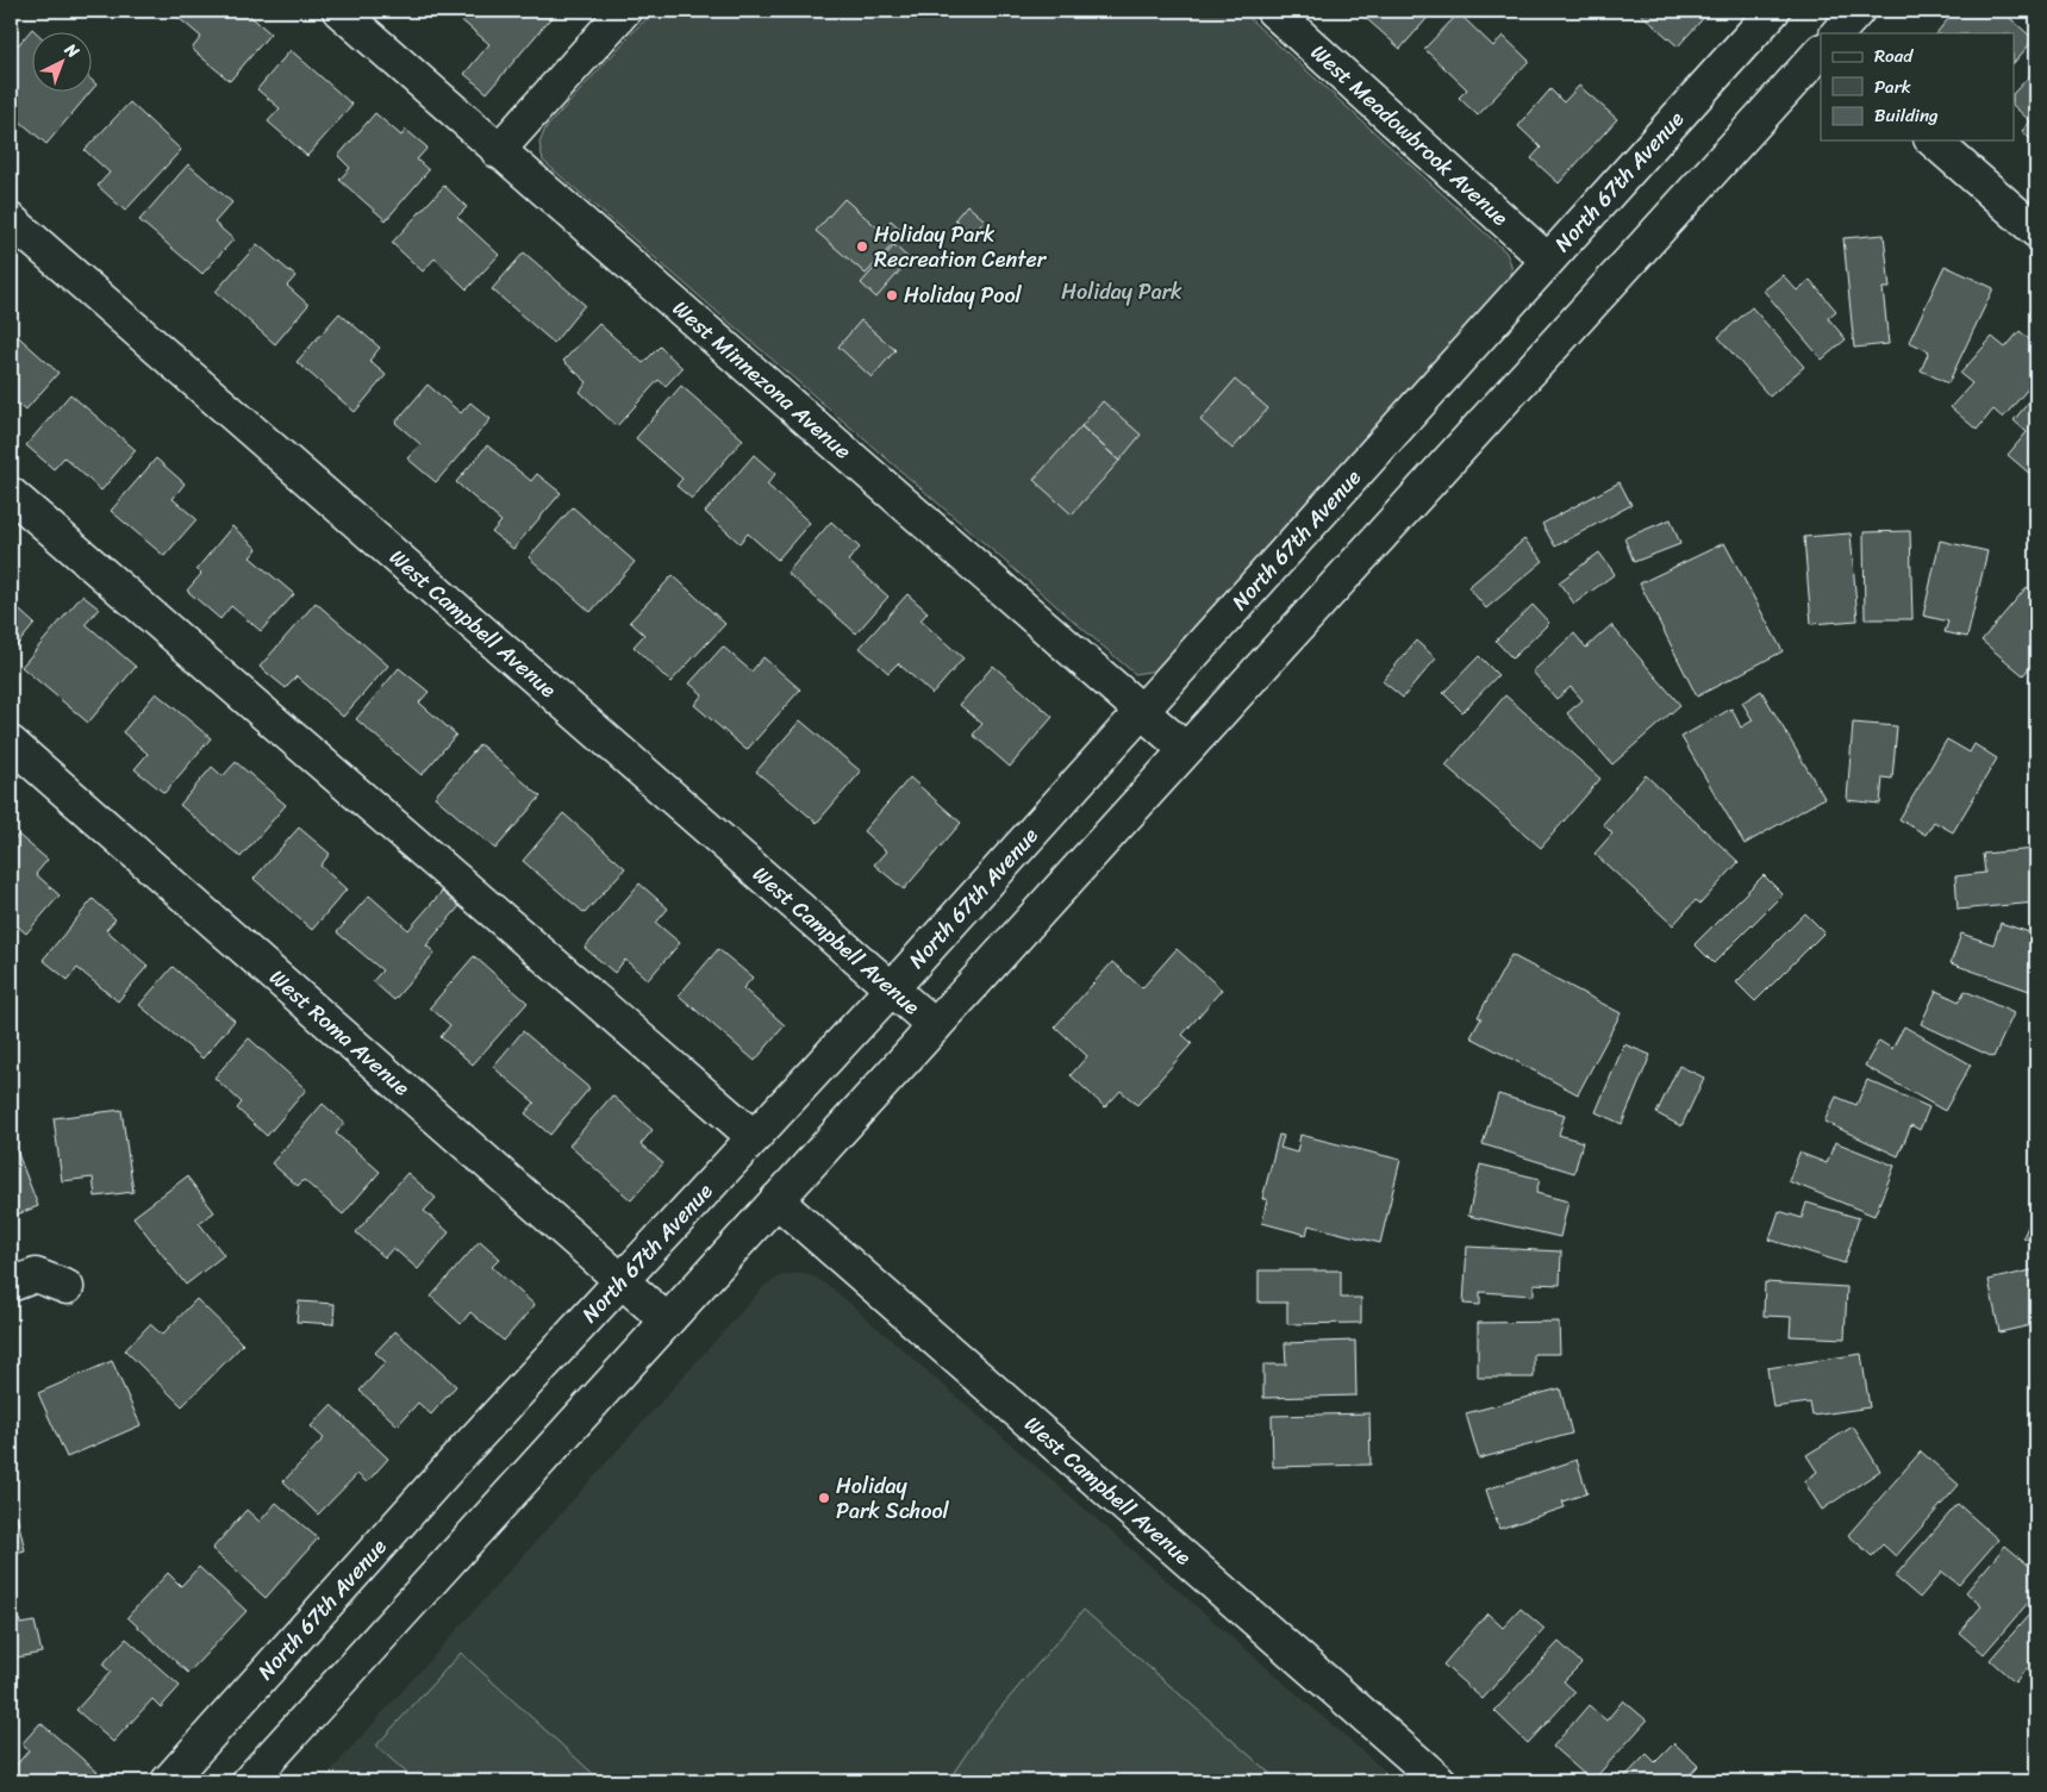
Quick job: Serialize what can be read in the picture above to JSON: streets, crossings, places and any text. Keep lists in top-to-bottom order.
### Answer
{
  "streets": {
    "street": [
      "West Meadowbrook Avenue",
      "North 67th Avenue",
      "West Minnezona Avenue",
      "West Campbell Avenue",
      "West Roma Avenue"
    ]
  },
  "crossings": [
    ["West Meadowbrook Avenue", "North 67th Avenue"],
    ["North 67th Avenue", "West Minnezona Avenue"],
    ["North 67th Avenue", "West Campbell Avenue"],
    ["North 67th Avenue", "West Roma Avenue"]
  ],
  "parks": ["Holiday Park"],
  "places": ["Holiday Park Recreation Center", "Holiday Pool", "Holiday Park School"],
  "legend": ["Road", "Park", "Building"],
  "north": "top right"
}
